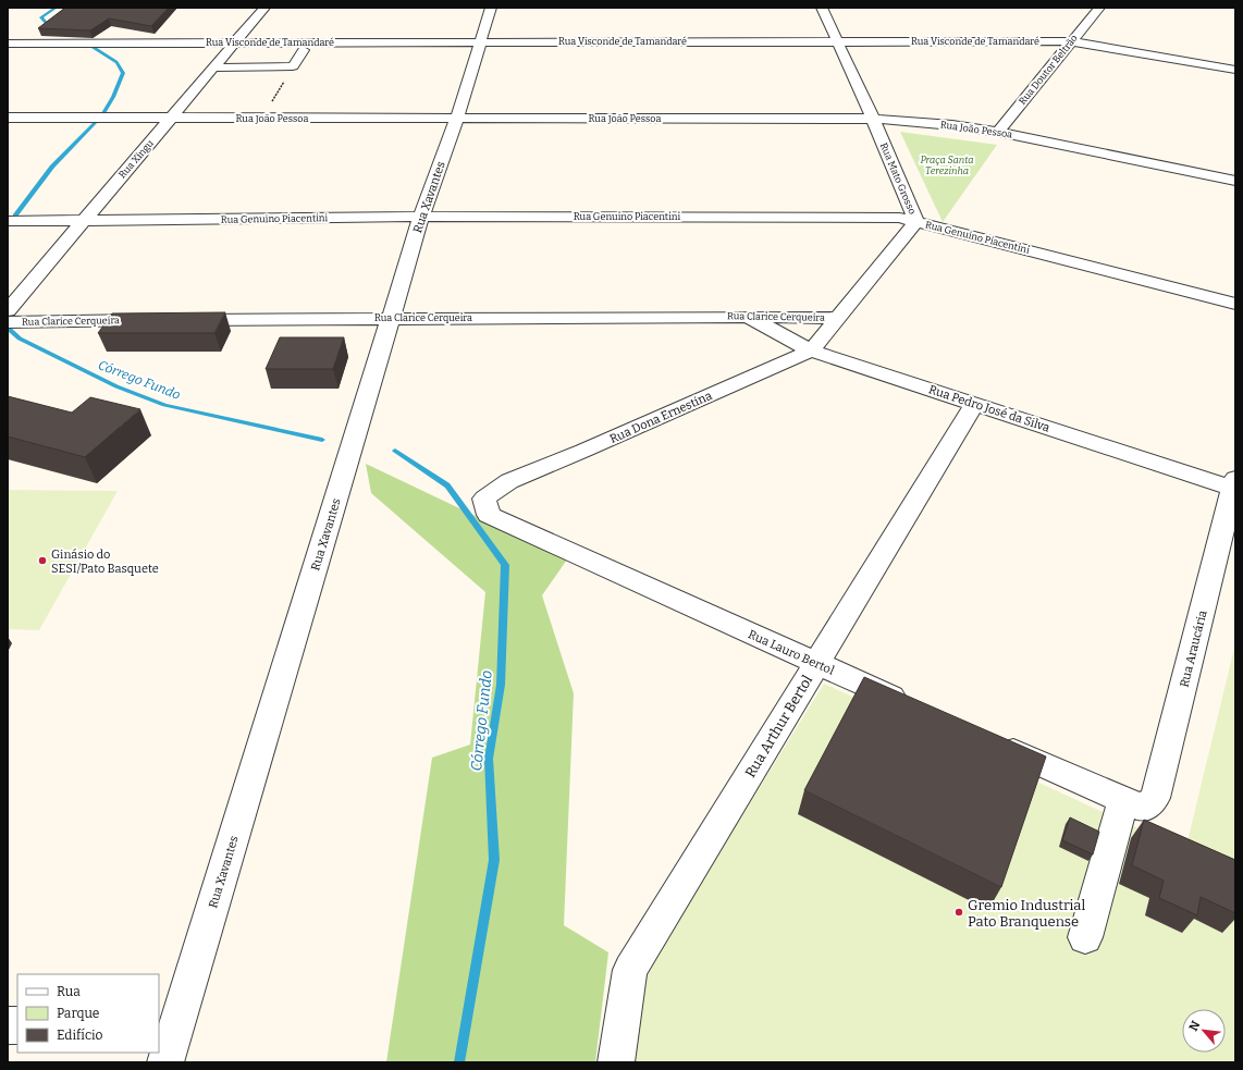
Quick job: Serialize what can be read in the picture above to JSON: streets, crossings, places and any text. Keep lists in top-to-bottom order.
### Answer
{
  "streets": {
    "street": [
      "Rua Visconde de Tamandaré",
      "Rua Doutor Beltrão",
      "Rua João Pessoa",
      "Rua Xingu",
      "Rua Mato Grosso",
      "Rua Xavantes",
      "Rua Genuino Piacentini",
      "Rua Clarice Cerqueira",
      "Rua Pedro José da Silva",
      "Rua Dona Ernestina",
      "Rua Araucária",
      "Rua Lauro Bertol",
      "Rua Arthur Bertol"
    ]
  },
  "crossings": [
    ["Rua Visconde de Tamandaré", "Rua Doutor Beltrão"],
    ["Rua Visconde de Tamandaré", "Rua Xingu"],
    ["Rua Visconde de Tamandaré", "Rua Mato Grosso"],
    ["Rua Visconde de Tamandaré", "Rua Xavantes"],
    ["Rua Doutor Beltrão", "Rua João Pessoa"],
    ["Rua João Pessoa", "Rua Xingu"],
    ["Rua João Pessoa", "Rua Mato Grosso"],
    ["Rua João Pessoa", "Rua Xavantes"],
    ["Rua Xingu", "Rua Genuino Piacentini"],
    ["Rua Mato Grosso", "Rua Genuino Piacentini"],
    ["Rua Mato Grosso", "Rua Clarice Cerqueira"],
    ["Rua Mato Grosso", "Rua Pedro José da Silva"],
    ["Rua Mato Grosso", "Rua Dona Ernestina"],
    ["Rua Xavantes", "Rua Genuino Piacentini"],
    ["Rua Xavantes", "Rua Clarice Cerqueira"],
    ["Rua Clarice Cerqueira", "Rua Pedro José da Silva"],
    ["Rua Pedro José da Silva", "Rua Dona Ernestina"],
    ["Rua Pedro José da Silva", "Rua Araucária"],
    ["Rua Pedro José da Silva", "Rua Arthur Bertol"],
    ["Rua Dona Ernestina", "Rua Lauro Bertol"],
    ["Rua Lauro Bertol", "Rua Arthur Bertol"]
  ],
  "water": ["Córrego Fundo"],
  "parks": ["Praça Santa Terezinha"],
  "places": ["Ginásio do SESI/Pato Basquete", "Gremio Industrial Pato Branquense"],
  "legend": ["Rua", "Parque", "Edifício"],
  "north": "top left"
}
